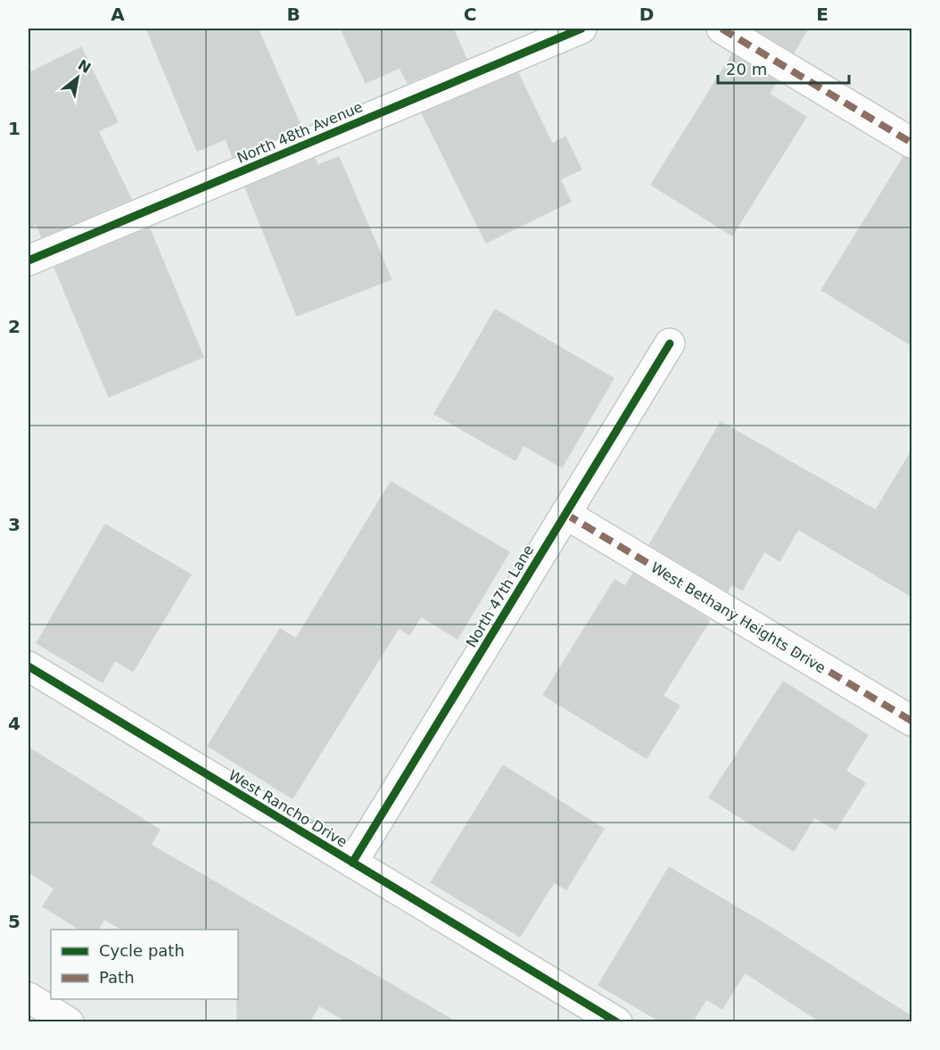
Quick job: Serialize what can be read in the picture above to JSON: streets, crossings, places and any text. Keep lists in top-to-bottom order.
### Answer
{
  "streets": {
    "street": [
      "North 48th Avenue",
      "North 47th Lane",
      "West Bethany Heights Drive",
      "West Rancho Drive"
    ]
  },
  "crossings": [
    ["North 47th Lane", "West Bethany Heights Drive"],
    ["North 47th Lane", "West Rancho Drive"]
  ],
  "legend": ["Cycle path", "Path"],
  "scale_bar": "20 m",
  "north": "top right",
  "grid": {
    "columns": [
      "A",
      "B",
      "C",
      "D",
      "E"
    ],
    "rows": [
      "1",
      "2",
      "3",
      "4",
      "5"
    ]
  }
}
